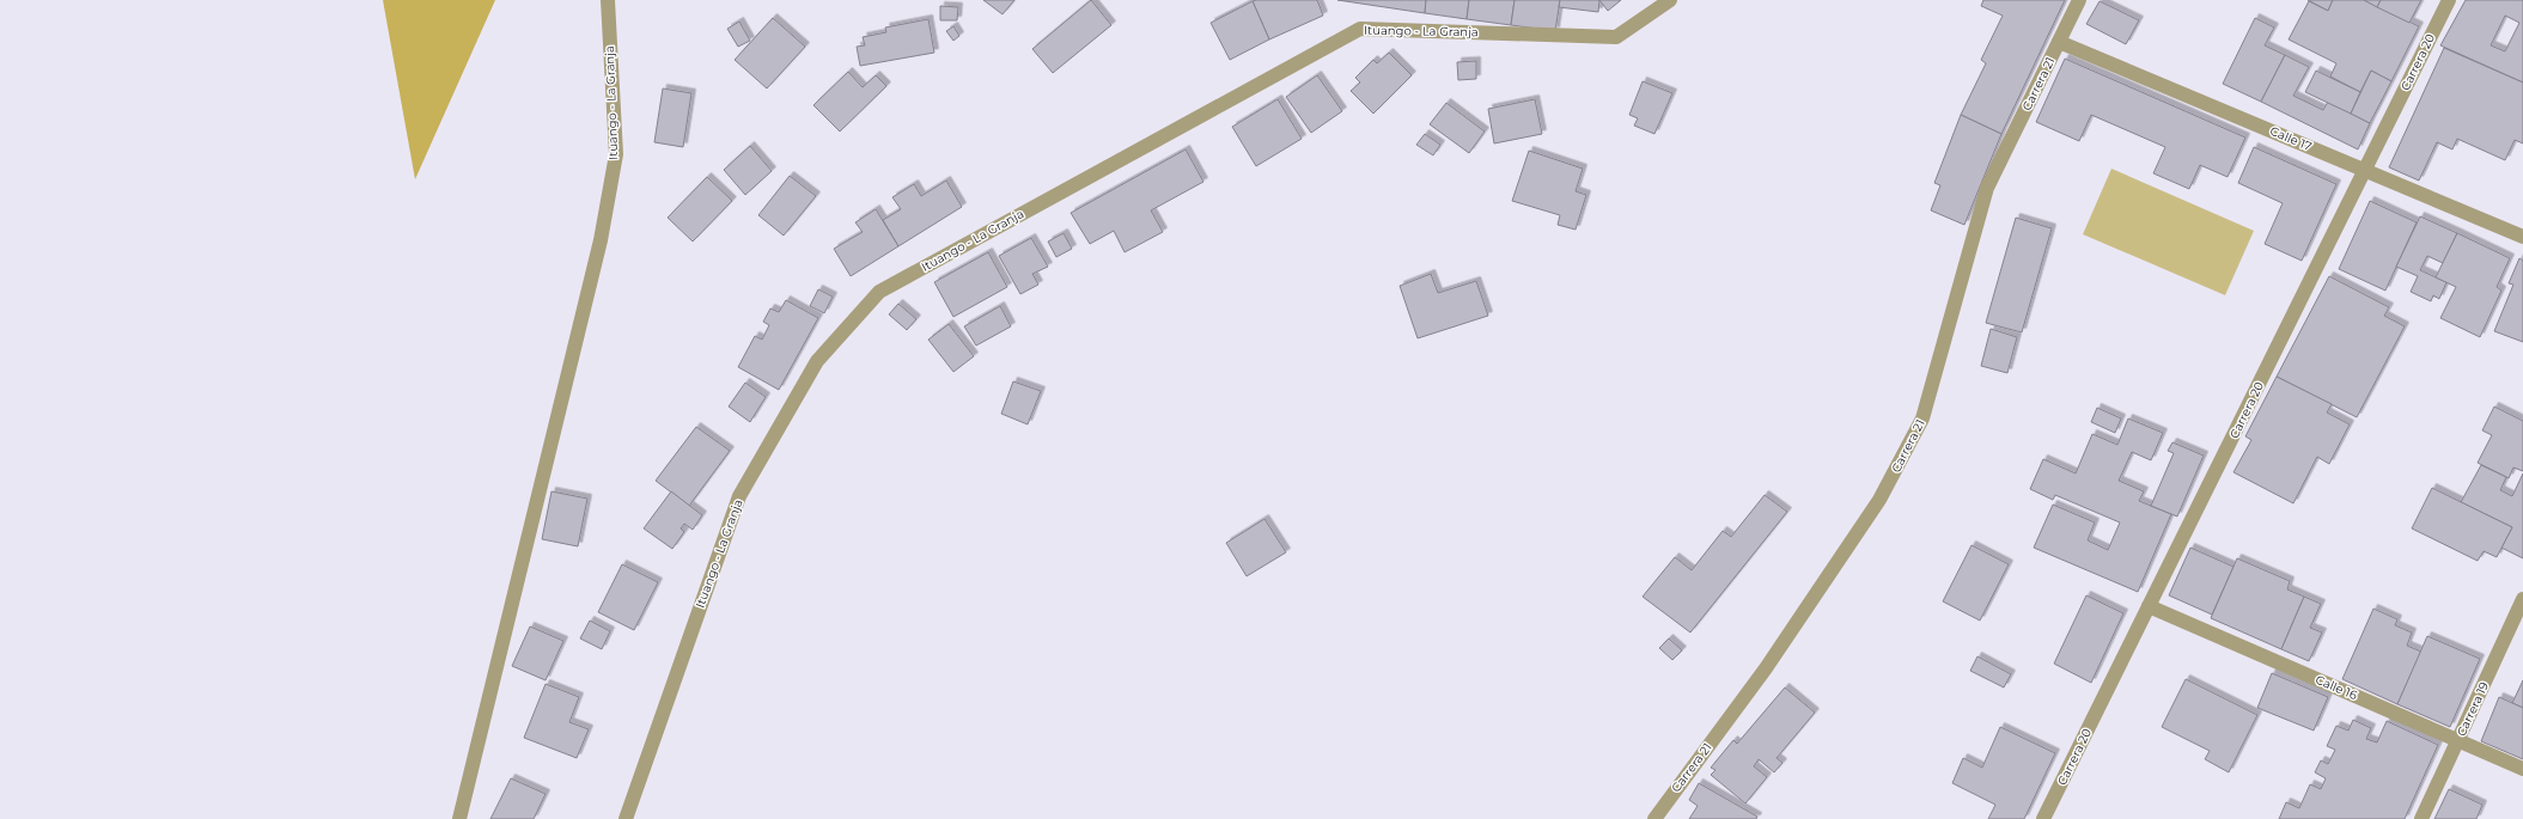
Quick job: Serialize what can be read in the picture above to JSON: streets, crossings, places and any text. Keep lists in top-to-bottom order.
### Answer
{
  "streets": {
    "street": [
      "Ituango - La Granja",
      "Carrera 20",
      "Carrera 21",
      "Calle 17",
      "Calle 16",
      "Carrera 19"
    ]
  },
  "crossings": [
    ["Carrera 20", "Calle 17"],
    ["Carrera 20", "Calle 16"],
    ["Carrera 21", "Calle 17"],
    ["Calle 16", "Carrera 19"]
  ]
}
